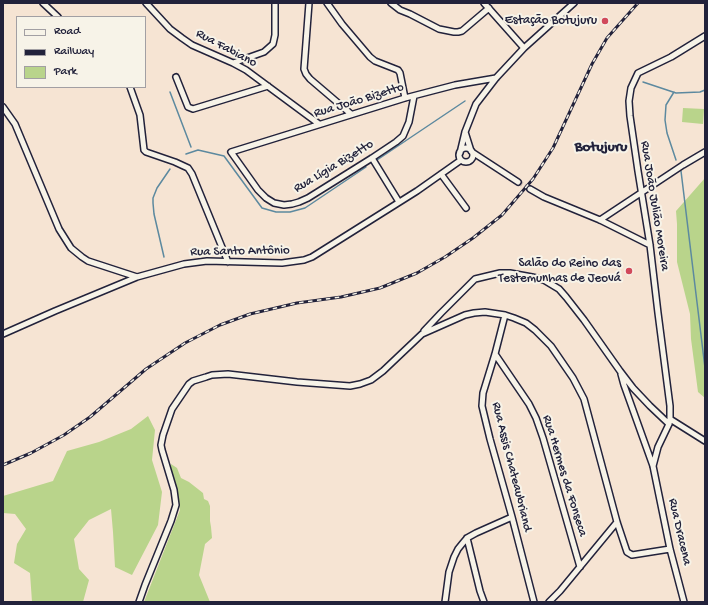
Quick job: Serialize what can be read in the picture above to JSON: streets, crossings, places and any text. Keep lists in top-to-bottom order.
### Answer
{
  "streets": {
    "street": [
      "Rua Fabiano",
      "Rua João Bizetto",
      "Rua Lígia Bizetto",
      "Rua João Julião Moreira",
      "Rua Santo Antônio",
      "Rua Assis Chateaubriand",
      "Rua Hermes da Fonseca",
      "Rua Dracena"
    ]
  },
  "crossings": [
    ["Rua Fabiano", "Rua João Bizetto"],
    ["Rua João Bizetto", "Rua Lígia Bizetto"],
    ["Rua João Julião Moreira", "Rua Dracena"],
    ["Rua Assis Chateaubriand", "Rua Hermes da Fonseca"]
  ],
  "districts": ["Botujuru"],
  "places": ["Estação Botujuru", "Salão do Reino das Testemunhas de Jeová"],
  "legend": ["Road", "Railway", "Park"]
}
